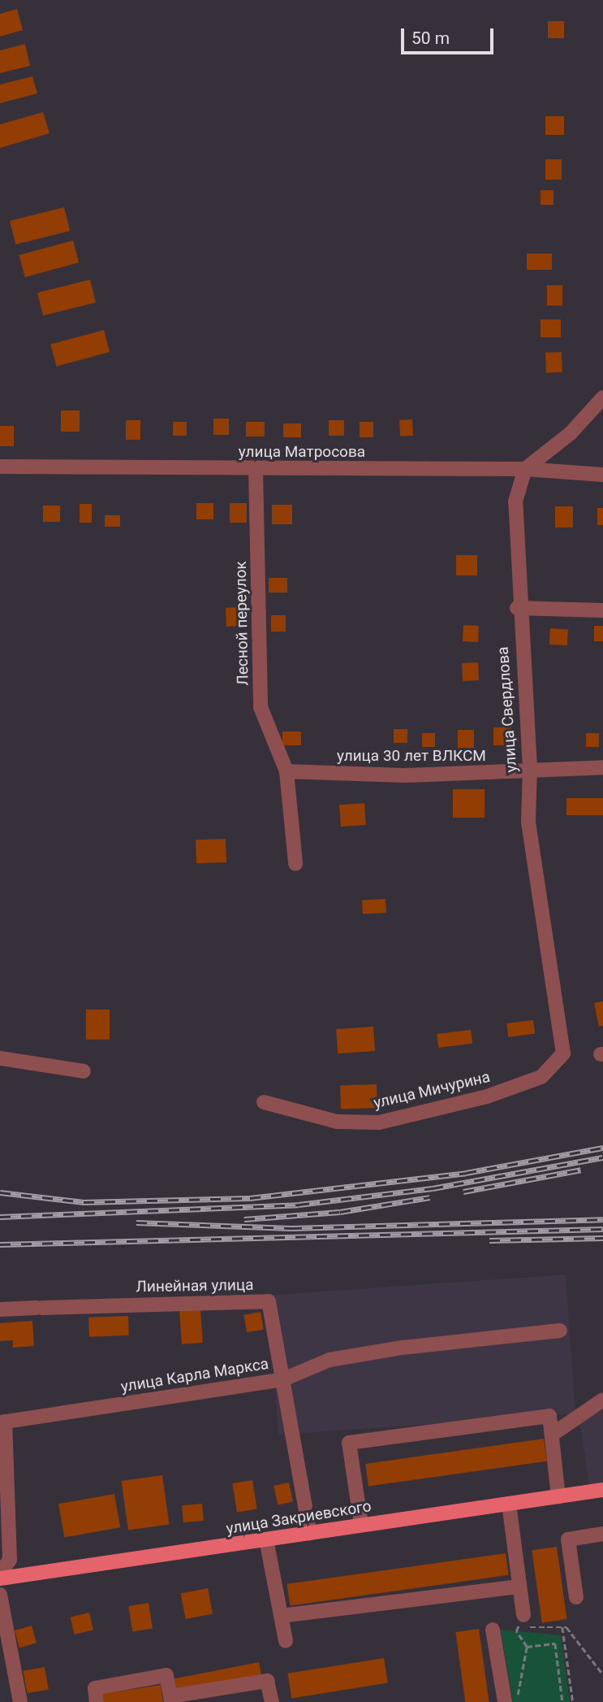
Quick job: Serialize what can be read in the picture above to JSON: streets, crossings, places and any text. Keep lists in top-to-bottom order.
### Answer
{
  "streets": {
    "main road": ["улица Закриевского"],
    "street": [
      "улица Матросова",
      "Лесной переулок",
      "улица Свердлова",
      "улица 30 лет ВЛКСМ",
      "улица Мичурина",
      "Линейная улица",
      "улица Карла Маркса"
    ]
  },
  "crossings": [
    ["улица Матросова", "Лесной переулок"],
    ["улица Матросова", "улица Свердлова"],
    ["Лесной переулок", "улица 30 лет ВЛКСМ"],
    ["улица Свердлова", "улица 30 лет ВЛКСМ"],
    ["улица Свердлова", "улица Мичурина"],
    ["Линейная улица", "улица Карла Маркса"]
  ],
  "scale_bar": "50 m"
}
